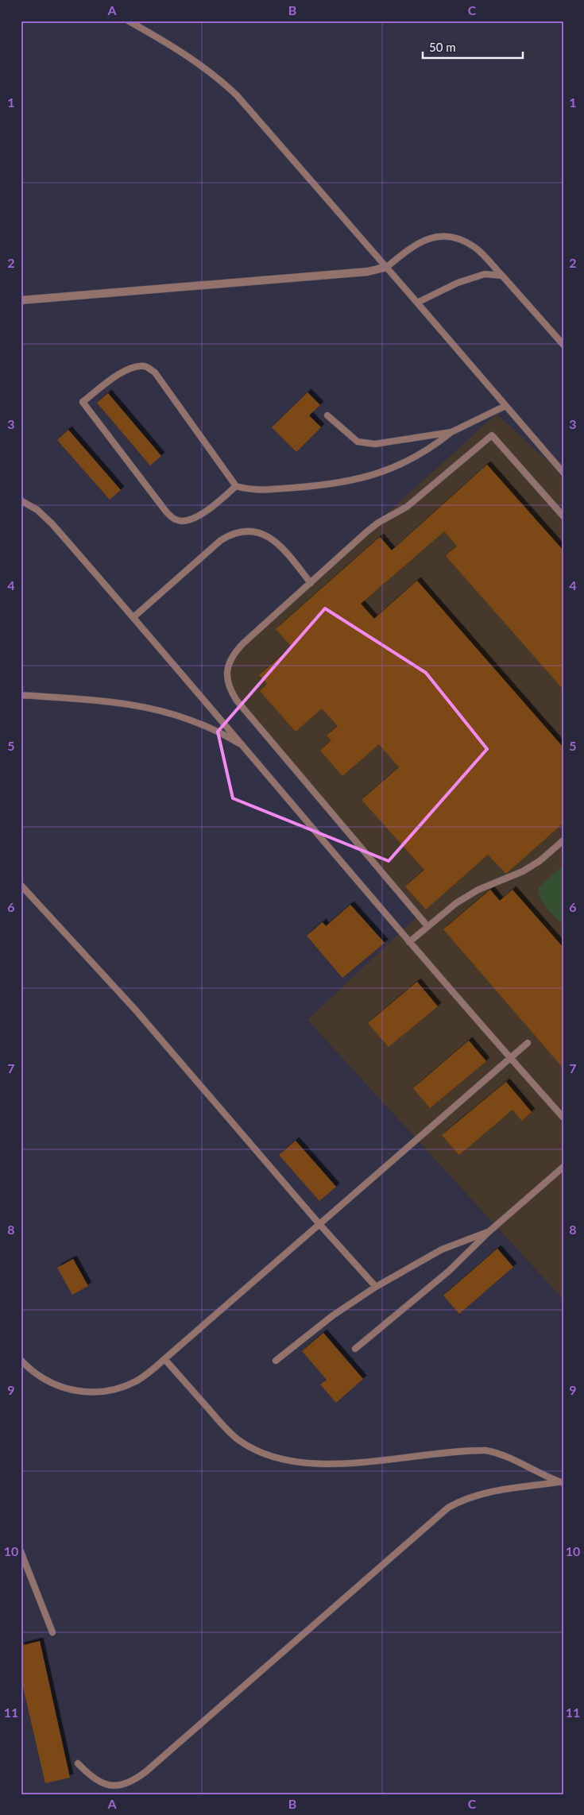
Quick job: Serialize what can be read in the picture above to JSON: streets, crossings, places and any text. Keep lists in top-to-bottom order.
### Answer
{
  "scale_bar": "50 m",
  "grid": {
    "columns": ["A", "B", "C"],
    "rows": [
      "1",
      "2",
      "3",
      "4",
      "5",
      "6",
      "7",
      "8",
      "9",
      "10",
      "11"
    ]
  }
}
